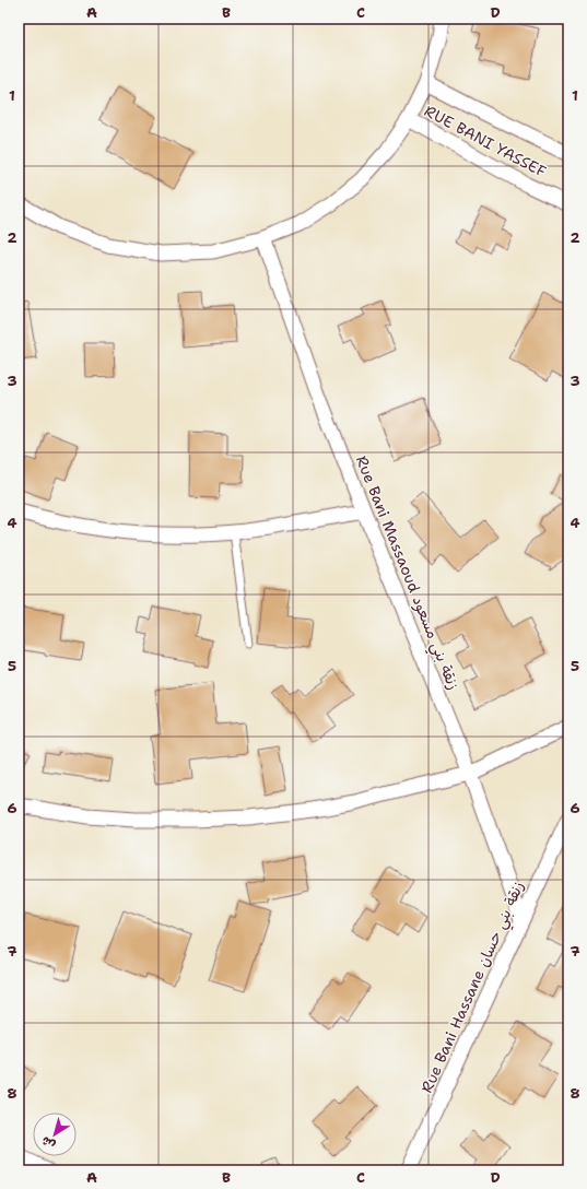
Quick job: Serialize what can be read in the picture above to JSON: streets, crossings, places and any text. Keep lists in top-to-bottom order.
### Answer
{
  "streets": {
    "street": ["RUE BANI YASSEF", "Rue Bani Massaoud زنقة بني مسعود", "Rue Bani Hassane زنقة بني حسان"]
  },
  "crossings": [
    ["Rue Bani Massaoud زنقة بني مسعود", "Rue Bani Hassane زنقة بني حسان"]
  ],
  "north": "bottom left",
  "grid": {
    "columns": [
      "A",
      "B",
      "C",
      "D"
    ],
    "rows": [
      "1",
      "2",
      "3",
      "4",
      "5",
      "6",
      "7",
      "8"
    ]
  }
}
